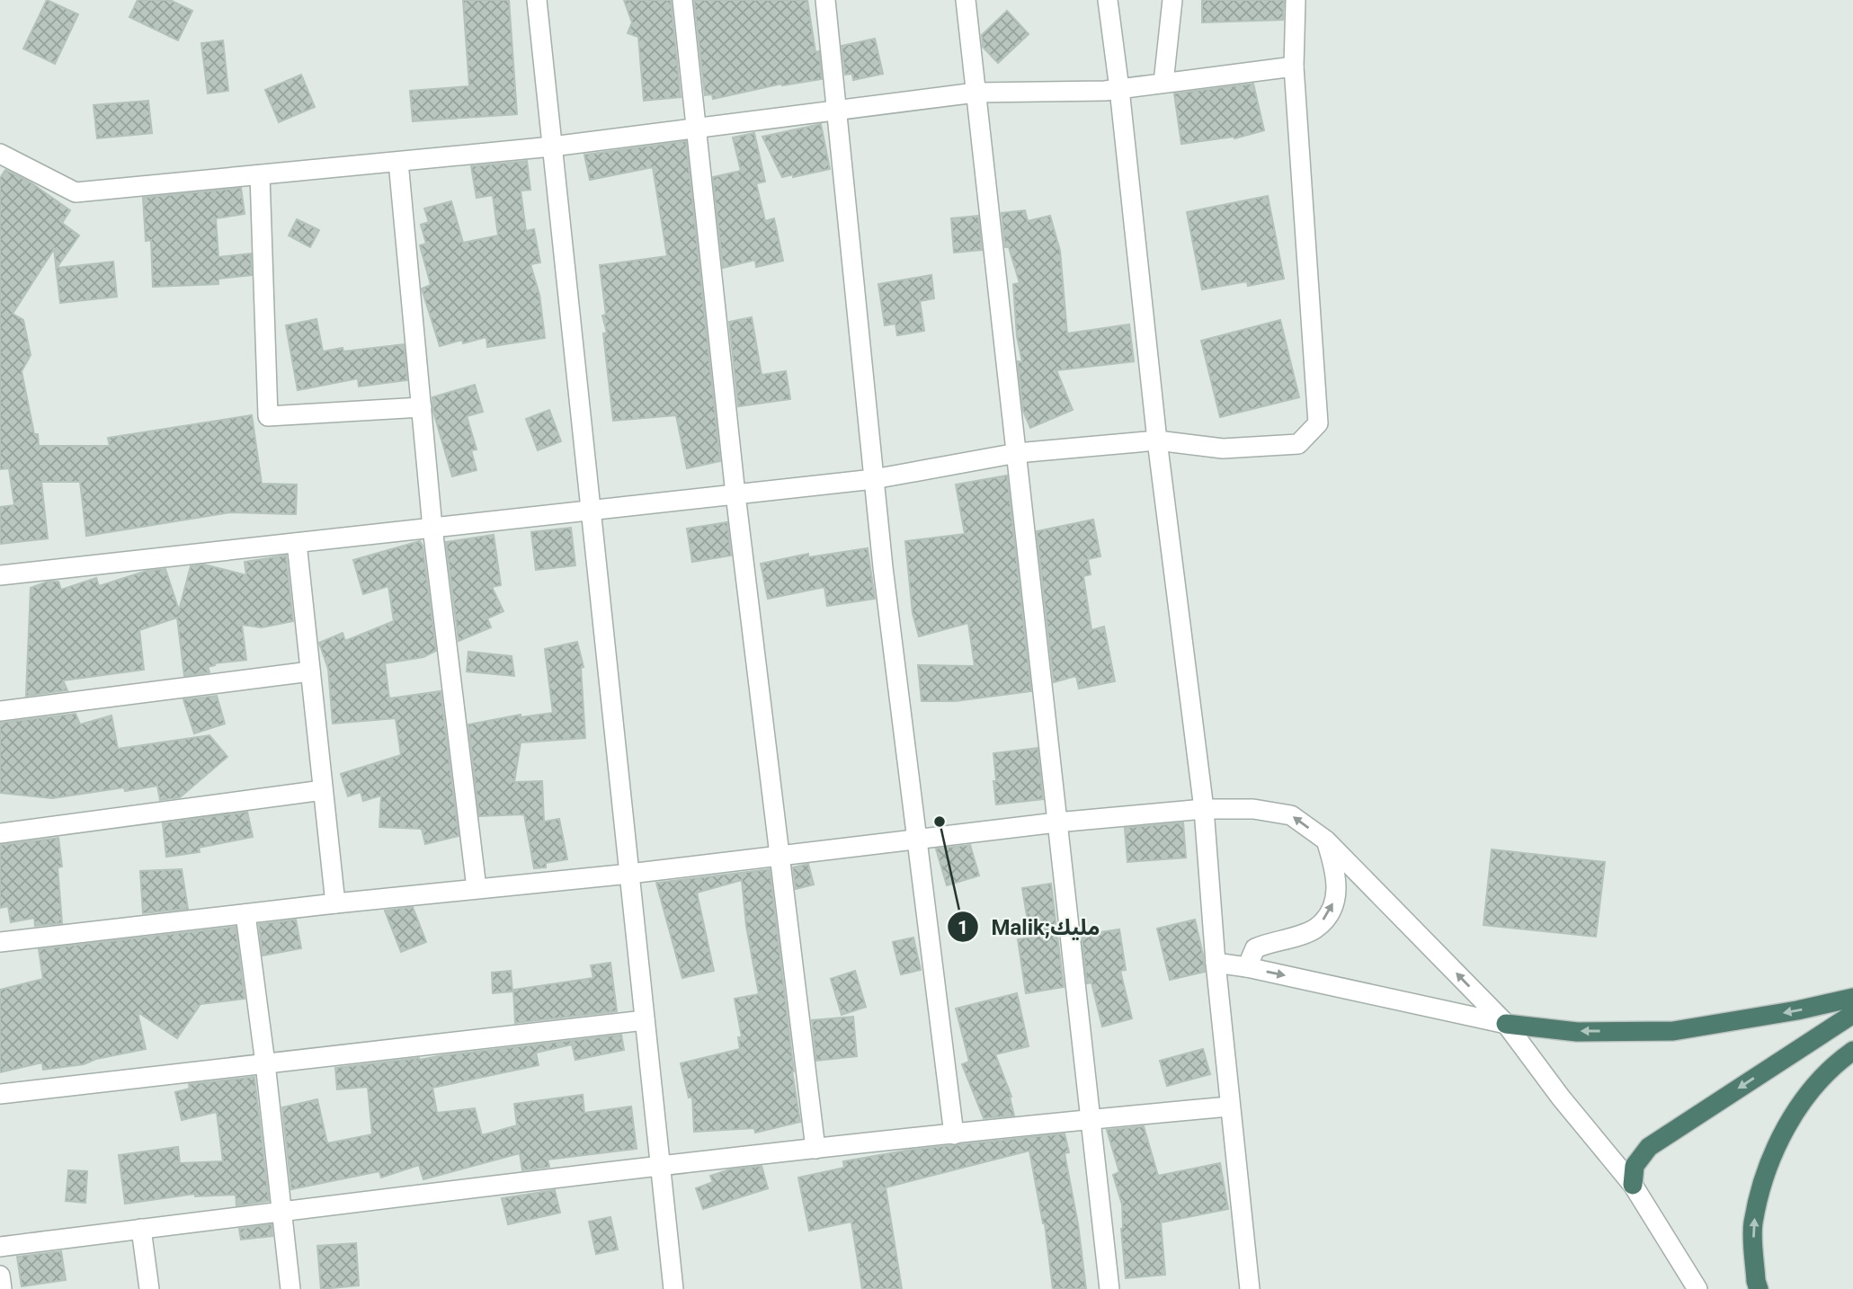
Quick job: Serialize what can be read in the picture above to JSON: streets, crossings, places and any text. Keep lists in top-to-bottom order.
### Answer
{
  "places": ["Malik;مليك"]
}
